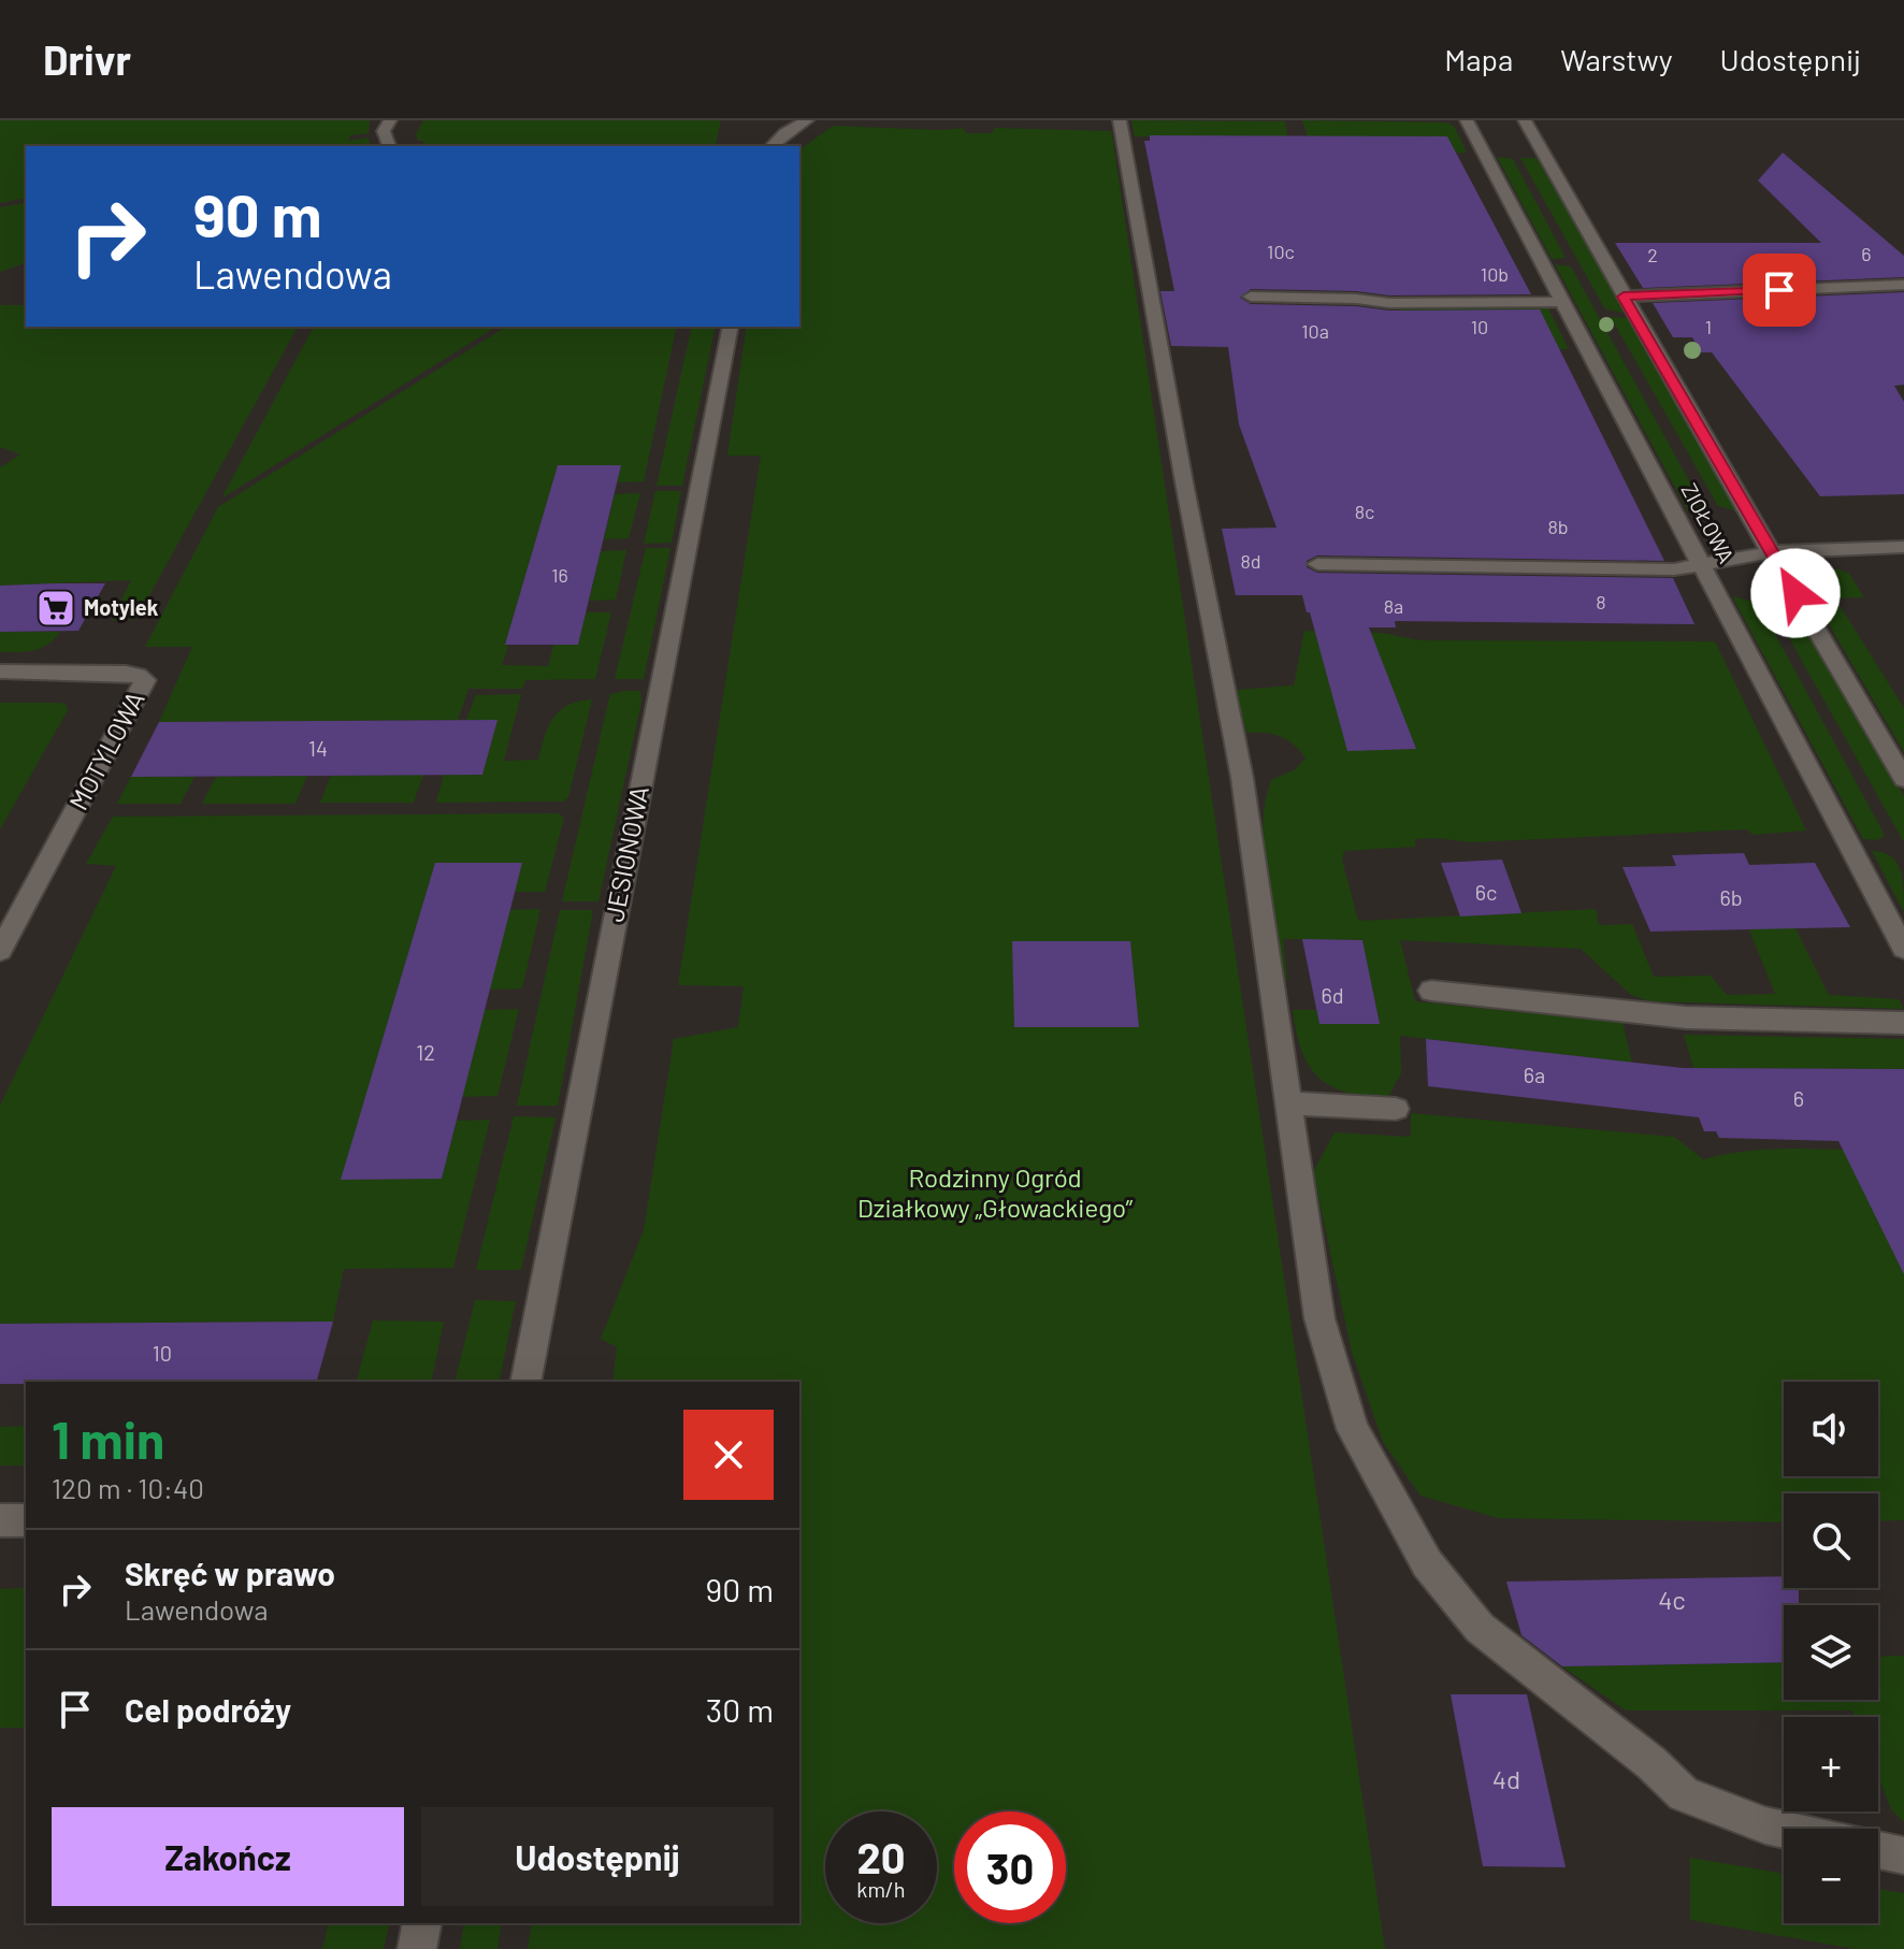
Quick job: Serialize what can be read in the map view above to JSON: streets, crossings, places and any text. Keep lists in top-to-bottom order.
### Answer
{
  "streets": {
    "street": ["ZIOŁOWA", "MOTYLOWA", "JESIONOWA"]
  },
  "parks": ["Rodzinny Ogród Działkowy „Głowackiego”"],
  "places": {
    "supermarket": ["Motylek"]
  },
  "house_numbers": [
    "10c",
    "6",
    "2",
    "10b",
    "10",
    "1",
    "10a",
    "8c",
    "8b",
    "8d",
    "16",
    "8",
    "8a",
    "14",
    "6c",
    "6b",
    "6d",
    "12",
    "6a",
    "6",
    "10",
    "4c",
    "4d"
  ],
  "page": {
    "header": "Drivr",
    "nav": ["Mapa", "Warstwy", "Udostępnij"],
    "turn": ["90 m", "Lawendowa"],
    "map_buttons": ["+", "−"],
    "heading": ["1 min", "120 m · 10:40"],
    "list": [
      {
        "name": "Skręć w prawo",
        "note": "Lawendowa",
        "value": "90 m"
      },
      {
        "name": "Cel podróży",
        "value": "30 m"
      }
    ],
    "buttons": ["Zakończ", "Udostępnij"],
    "speed": "20 km/h",
    "limit": "30"
  }
}
